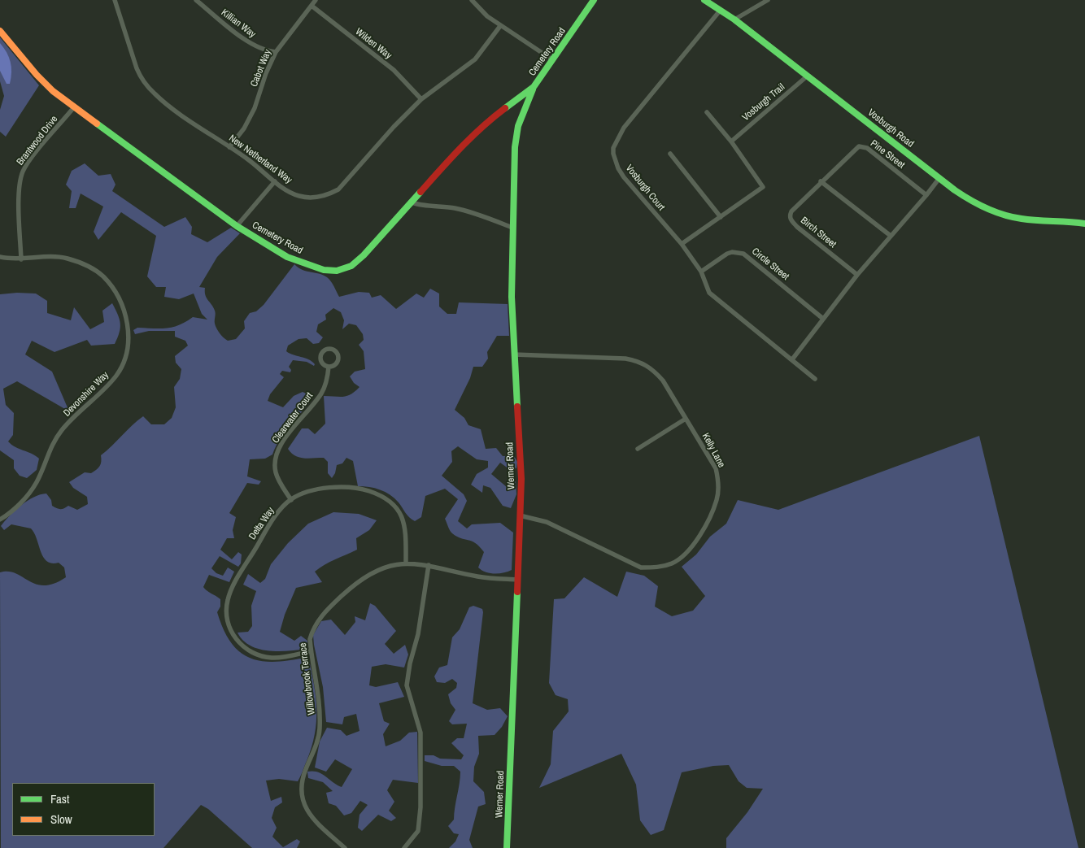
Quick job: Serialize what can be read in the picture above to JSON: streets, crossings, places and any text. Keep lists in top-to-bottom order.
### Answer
{
  "streets": {
    "street": [
      "Killian Way",
      "Wilden Way",
      "Cemetery Road",
      "Cabot Way",
      "Vosburgh Trail",
      "Vosburgh Road",
      "Brantwood Drive",
      "Pine Street",
      "New Netherland Way",
      "Vosburgh Court",
      "Birch Street",
      "Circle Street",
      "Devonshire Way",
      "Clearwater Court",
      "Kelly Lane",
      "Werner Road",
      "Delta Way",
      "Willowbrook Terrace"
    ]
  },
  "crossings": [
    ["Killian Way", "Cabot Way"],
    ["Wilden Way", "Cabot Way"],
    ["Wilden Way", "New Netherland Way"],
    ["Cemetery Road", "Brantwood Drive"],
    ["Cemetery Road", "Werner Road"],
    ["Cabot Way", "New Netherland Way"],
    ["Vosburgh Trail", "Vosburgh Road"],
    ["Vosburgh Road", "Vosburgh Court"],
    ["Brantwood Drive", "Devonshire Way"],
    ["Pine Street", "Birch Street"],
    ["Vosburgh Court", "Circle Street"],
    ["Clearwater Court", "Delta Way"],
    ["Kelly Lane", "Werner Road"],
    ["Werner Road", "Willowbrook Terrace"],
    ["Delta Way", "Willowbrook Terrace"]
  ],
  "legend": ["Fast", "Slow"]
}
